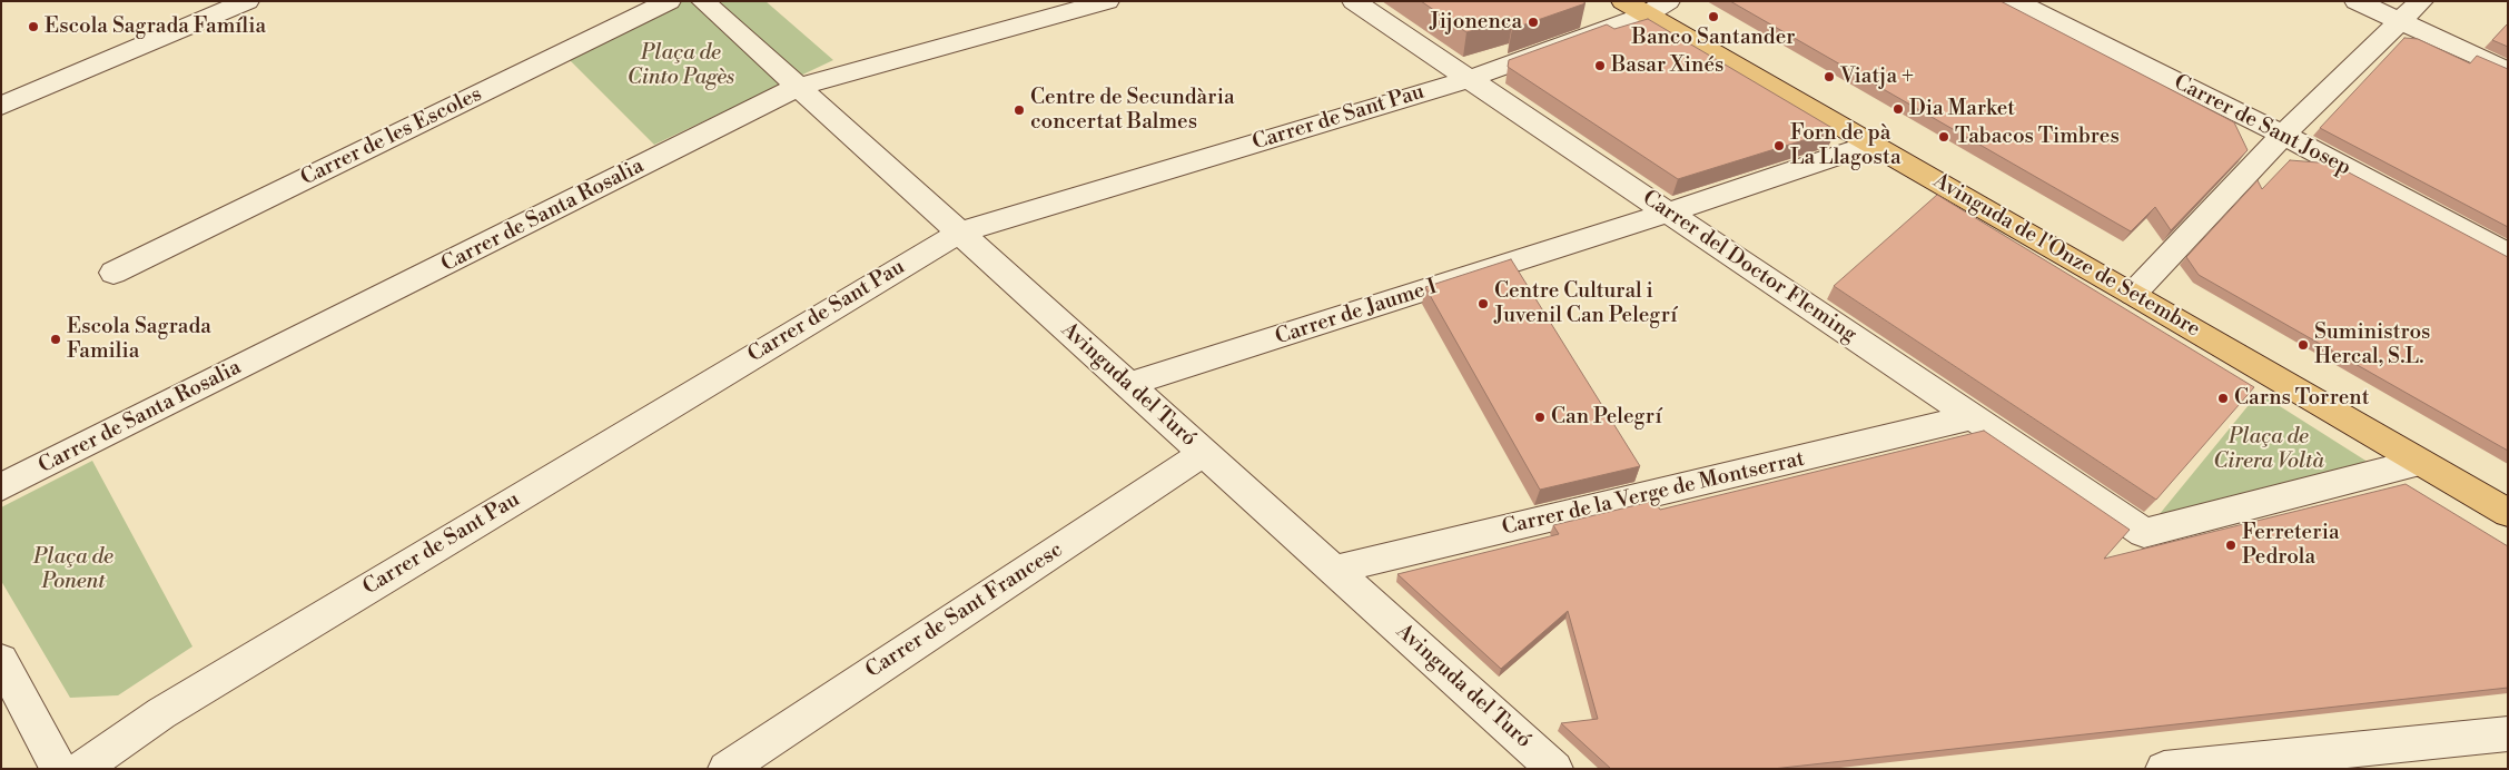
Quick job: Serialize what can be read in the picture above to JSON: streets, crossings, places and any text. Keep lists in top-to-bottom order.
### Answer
{
  "streets": {
    "main road": ["Avinguda de l'Onze de Setembre"],
    "street": [
      "Carrer de Sant Pau",
      "Carrer de Sant Josep",
      "Carrer de les Escoles",
      "Carrer de Santa Rosalia",
      "Carrer del Doctor Fleming",
      "Carrer de Jaume I",
      "Avinguda del Turó",
      "Carrer de la Verge de Montserrat",
      "Carrer de Sant Francesc"
    ]
  },
  "crossings": [
    ["Carrer de Sant Pau", "Avinguda de l'Onze de Setembre"],
    ["Carrer de Sant Pau", "Carrer del Doctor Fleming"],
    ["Carrer de Sant Pau", "Avinguda del Turó"],
    ["Carrer de Santa Rosalia", "Avinguda del Turó"],
    ["Avinguda de l'Onze de Setembre", "Carrer del Doctor Fleming"],
    ["Avinguda de l'Onze de Setembre", "Carrer de Jaume I"],
    ["Carrer del Doctor Fleming", "Carrer de Jaume I"],
    ["Carrer del Doctor Fleming", "Carrer de la Verge de Montserrat"],
    ["Carrer de Jaume I", "Avinguda del Turó"],
    ["Avinguda del Turó", "Carrer de la Verge de Montserrat"],
    ["Avinguda del Turó", "Carrer de Sant Francesc"]
  ],
  "parks": ["Plaça de Cinto Pagès", "Plaça de Cirera Voltà", "Plaça de Ponent"],
  "places": [
    "Banco Santander",
    "Jijonenca",
    "Escola Sagrada Família",
    "Basar Xinés",
    "Viatja +",
    "Dia Market",
    "Centre de Secundària concertat Balmes",
    "Tabacos Timbres",
    "Forn de pà La Llagosta",
    "Centre Cultural i Juvenil Can Pelegrí",
    "Escola Sagrada Familia",
    "Suministros Hercal, S.L.",
    "Carns Torrent",
    "Can Pelegrí",
    "Ferreteria Pedrola"
  ]
}
